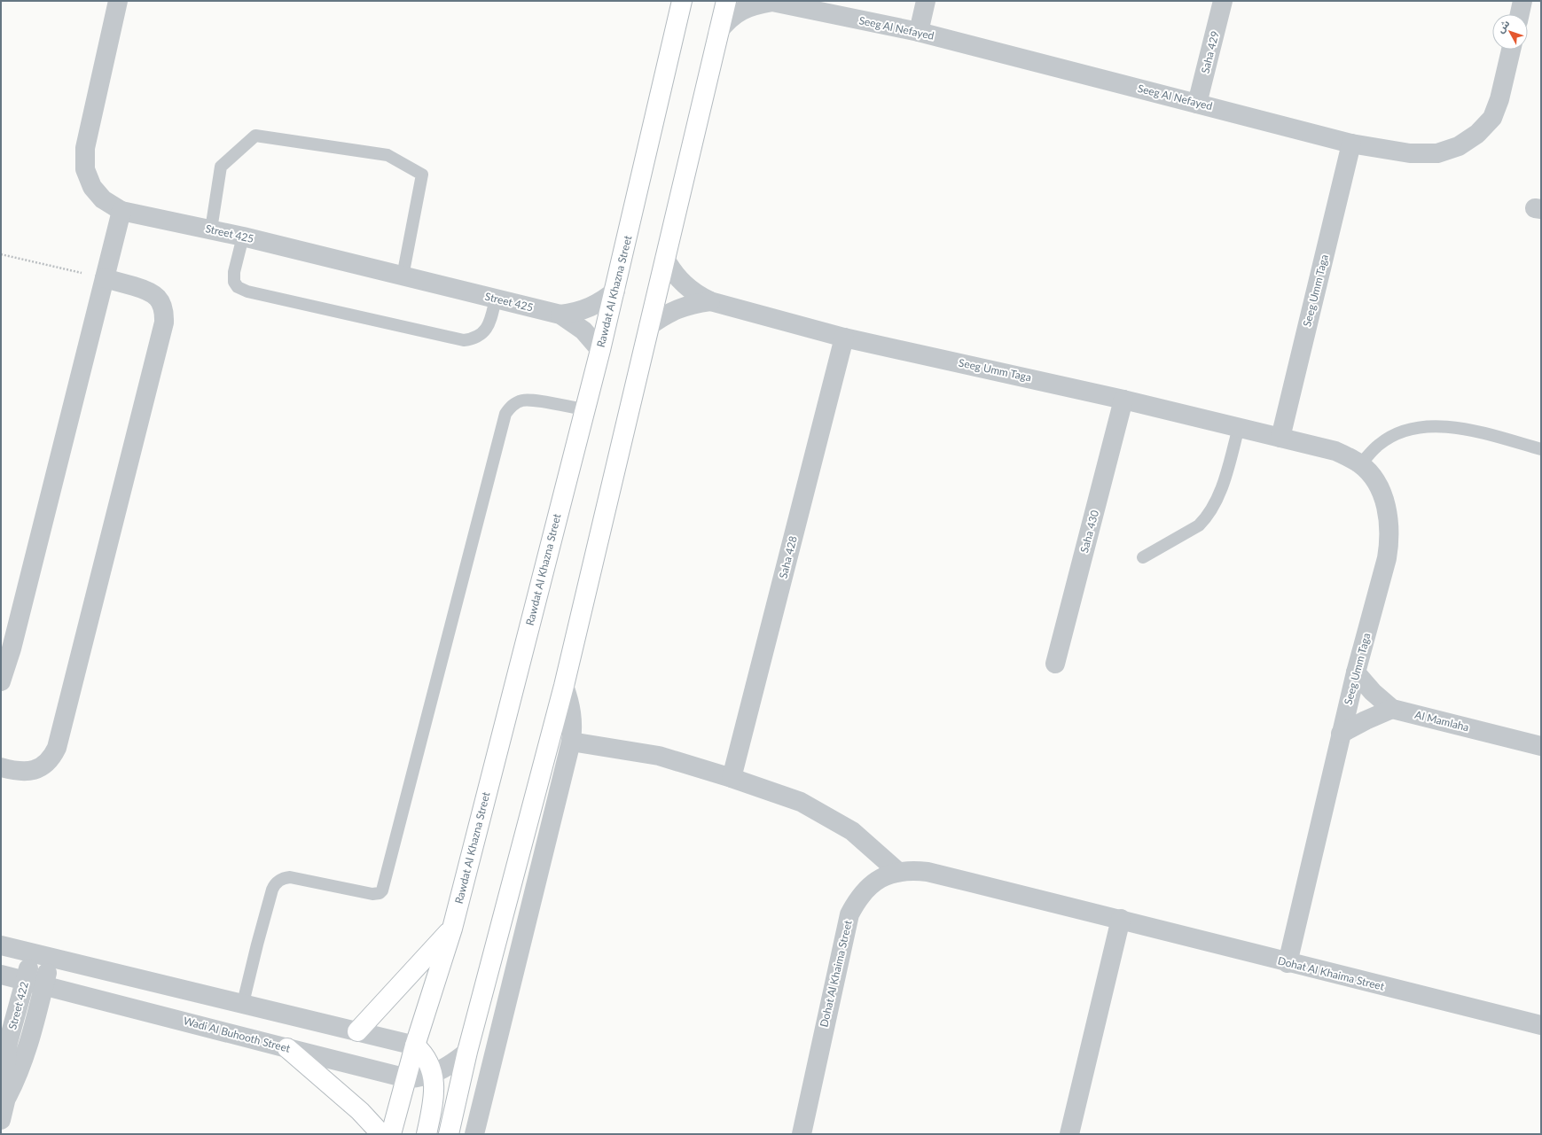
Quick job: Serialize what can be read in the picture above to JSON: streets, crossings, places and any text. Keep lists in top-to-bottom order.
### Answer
{
  "streets": {
    "street": [
      "Seeg Al Nefayed",
      "Saha 429",
      "Street 425",
      "Seeg Umm Taga",
      "Rawdat Al Khazna Street",
      "Saha 430",
      "Saha 428",
      "Al Mamlaha",
      "Dohat Al Khaima Street",
      "Street 422",
      "Wadi Al Buhooth Street"
    ]
  },
  "crossings": [
    ["Seeg Al Nefayed", "Saha 429"],
    ["Seeg Al Nefayed", "Seeg Umm Taga"],
    ["Street 425", "Rawdat Al Khazna Street"],
    ["Seeg Umm Taga", "Saha 430"],
    ["Seeg Umm Taga", "Saha 428"],
    ["Seeg Umm Taga", "Al Mamlaha"],
    ["Seeg Umm Taga", "Dohat Al Khaima Street"],
    ["Rawdat Al Khazna Street", "Wadi Al Buhooth Street"],
    ["Street 422", "Wadi Al Buhooth Street"]
  ],
  "north": "top left"
}
